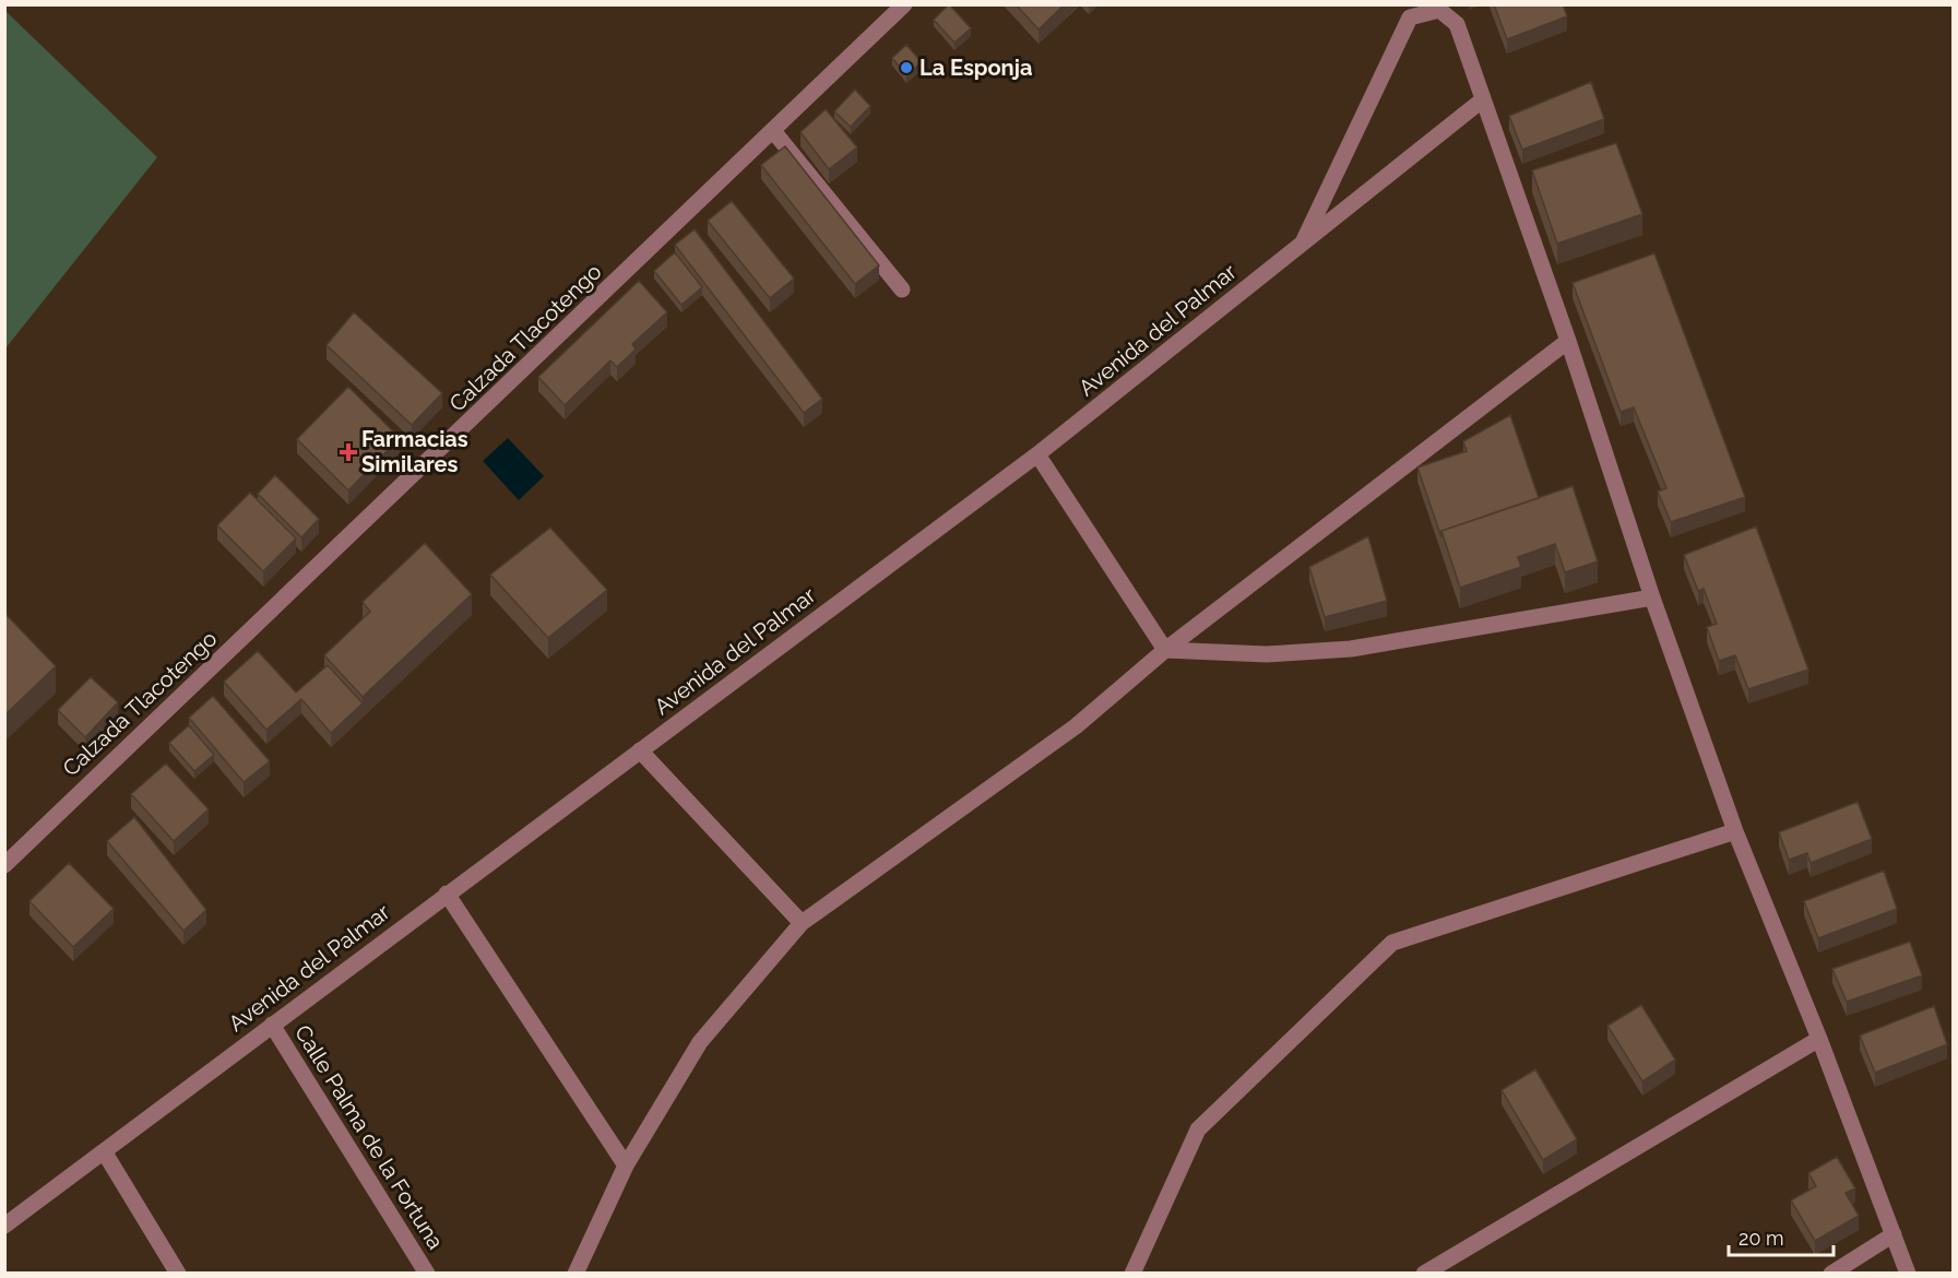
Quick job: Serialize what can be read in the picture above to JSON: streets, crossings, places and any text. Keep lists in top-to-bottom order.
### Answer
{
  "streets": {
    "street": ["Avenida del Palmar", "Calzada Tlacotengo", "Calle Palma de la Fortuna"]
  },
  "crossings": [
    ["Avenida del Palmar", "Calle Palma de la Fortuna"]
  ],
  "places": {
    "other": ["La Esponja"],
    "health": ["Farmacias Similares"]
  },
  "scale_bar": "20 m"
}
